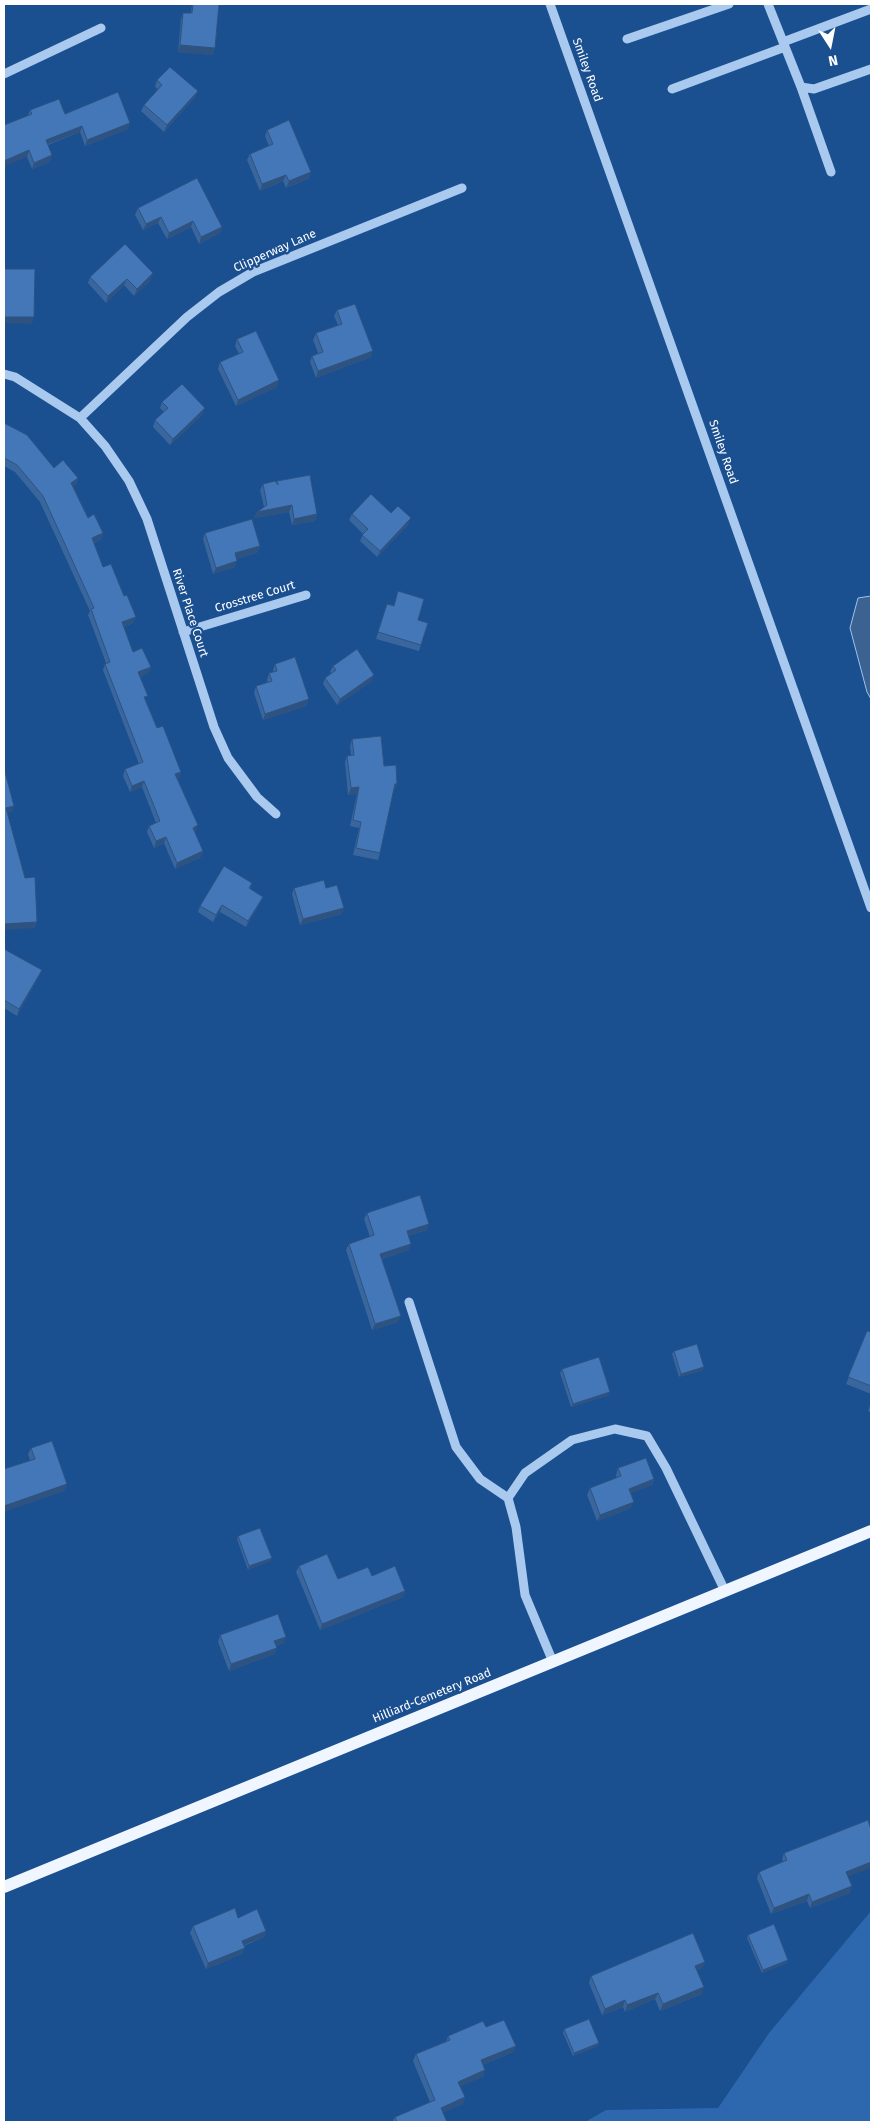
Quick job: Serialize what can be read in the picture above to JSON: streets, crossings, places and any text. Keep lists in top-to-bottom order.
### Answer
{
  "streets": {
    "main road": ["Hilliard-Cemetery Road"],
    "street": [
      "Smiley Road",
      "Clipperway Lane",
      "Crosstree Court",
      "River Place Court"
    ]
  },
  "crossings": [
    ["Clipperway Lane", "River Place Court"],
    ["Crosstree Court", "River Place Court"]
  ],
  "north": "bottom"
}
